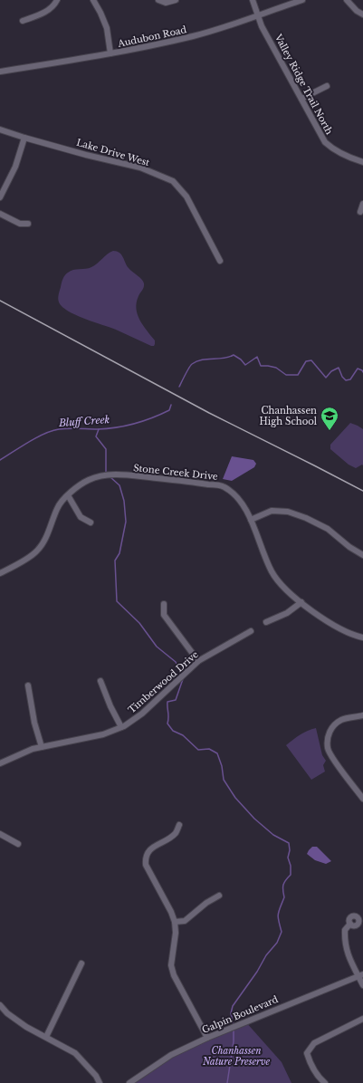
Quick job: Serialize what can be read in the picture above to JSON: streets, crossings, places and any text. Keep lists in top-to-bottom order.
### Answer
{
  "streets": {
    "street": [
      "Audubon Road",
      "Valley Ridge Trail North",
      "Lake Drive West",
      "Stone Creek Drive",
      "Timberwood Drive",
      "Galpin Boulevard"
    ]
  },
  "crossings": [
    ["Audubon Road", "Valley Ridge Trail North"]
  ],
  "water": ["Bluff Creek"],
  "parks": ["Chanhassen Nature Preserve"],
  "places": {
    "school or university": ["Chanhassen High School"]
  }
}
